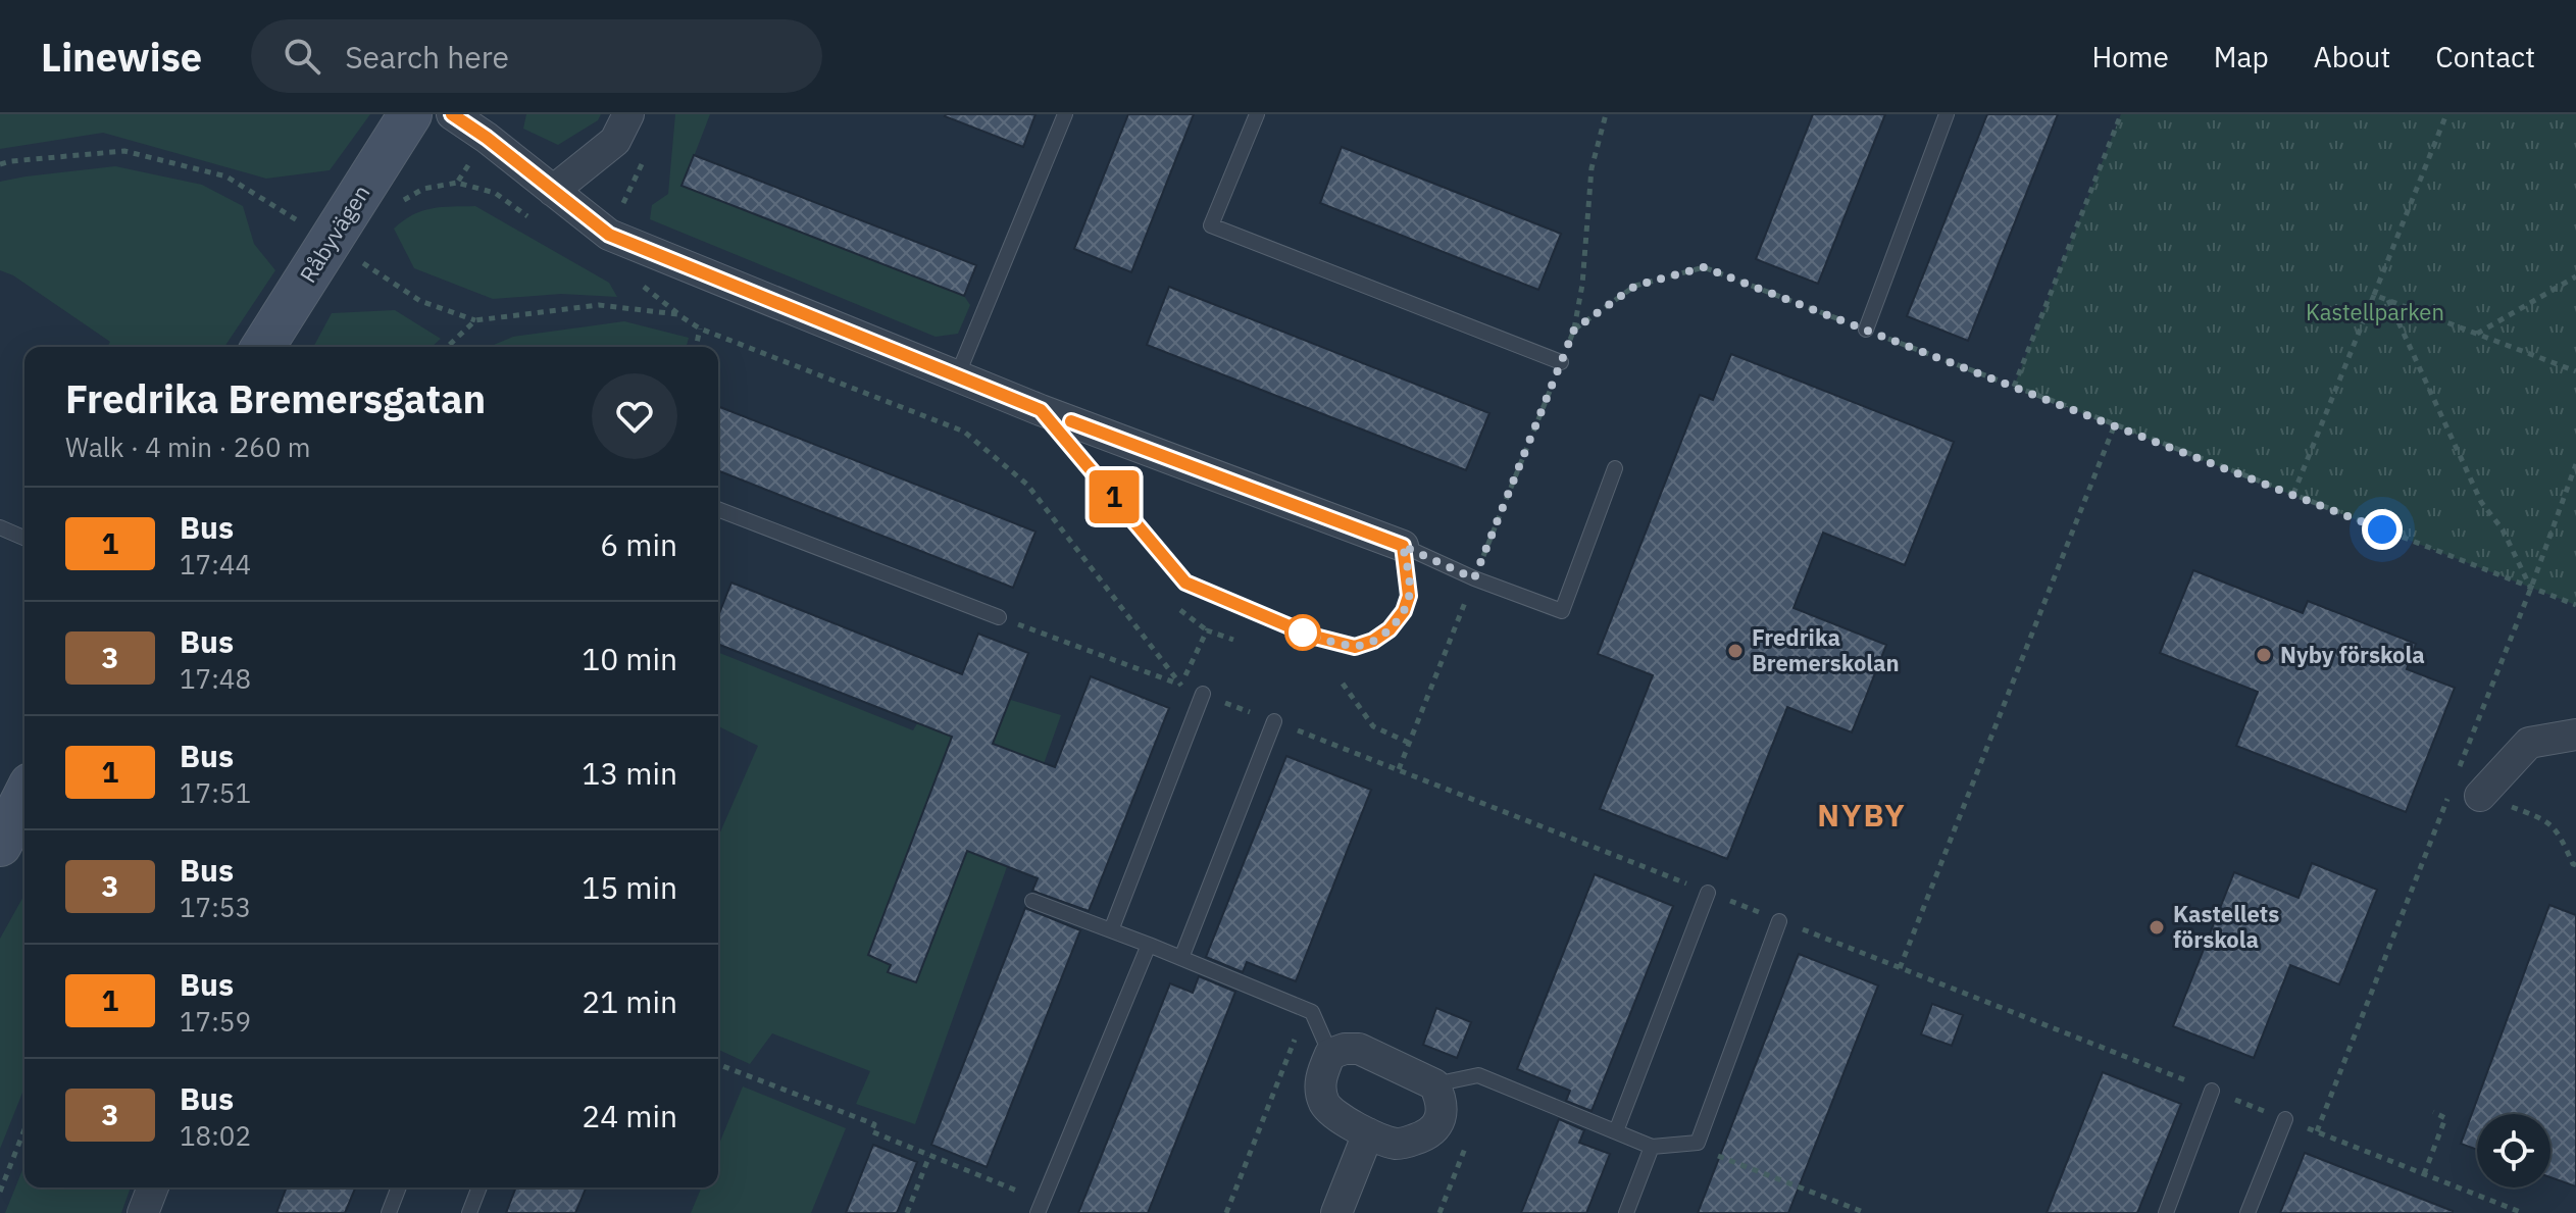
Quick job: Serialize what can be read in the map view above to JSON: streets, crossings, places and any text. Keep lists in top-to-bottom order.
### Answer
{
  "streets": {
    "main road": ["Råbyvägen"]
  },
  "districts": ["NYBY"],
  "parks": ["Kastellparken"],
  "places": ["Fredrika Bremerskolan", "Nyby förskola", "Kastellets förskola"],
  "lines": ["bus line 1"],
  "page": {
    "header": "Linewise",
    "search": "Search here",
    "nav": [
      "Home",
      "Map",
      "About",
      "Contact"
    ],
    "on_map": "1",
    "heading": ["Fredrika Bremersgatan", "Walk · 4 min · 260 m"],
    "list": [
      {
        "mark": "1",
        "name": "Bus",
        "note": "17:44",
        "value": "6 min"
      },
      {
        "mark": "3",
        "name": "Bus",
        "note": "17:48",
        "value": "10 min"
      },
      {
        "mark": "1",
        "name": "Bus",
        "note": "17:51",
        "value": "13 min"
      },
      {
        "mark": "3",
        "name": "Bus",
        "note": "17:53",
        "value": "15 min"
      },
      {
        "mark": "1",
        "name": "Bus",
        "note": "17:59",
        "value": "21 min"
      },
      {
        "mark": "3",
        "name": "Bus",
        "note": "18:02",
        "value": "24 min"
      }
    ]
  }
}
